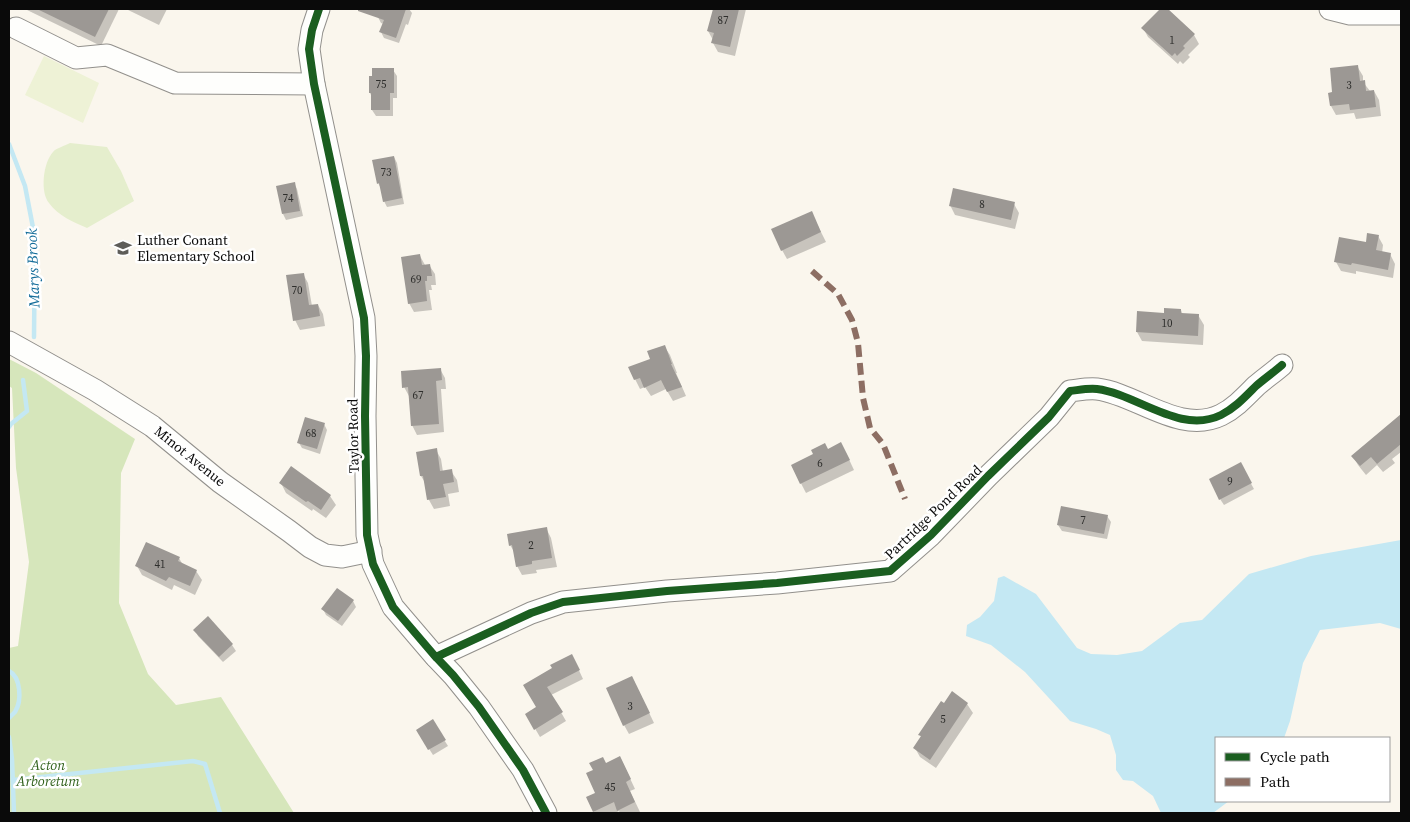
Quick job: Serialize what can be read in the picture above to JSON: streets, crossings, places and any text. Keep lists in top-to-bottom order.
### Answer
{
  "streets": {
    "street": ["Taylor Road", "Minot Avenue", "Partridge Pond Road"]
  },
  "crossings": [
    ["Taylor Road", "Minot Avenue"],
    ["Taylor Road", "Partridge Pond Road"]
  ],
  "water": ["Marys Brook"],
  "parks": ["Acton Arboretum"],
  "places": {
    "school or university": ["Luther Conant Elementary School"]
  },
  "house_numbers": [
    "87",
    "1",
    "75",
    "3",
    "73",
    "74",
    "8",
    "69",
    "70",
    "10",
    "67",
    "68",
    "6",
    "9",
    "7",
    "2",
    "41",
    "3",
    "5",
    "45"
  ],
  "legend": ["Cycle path", "Path"]
}
